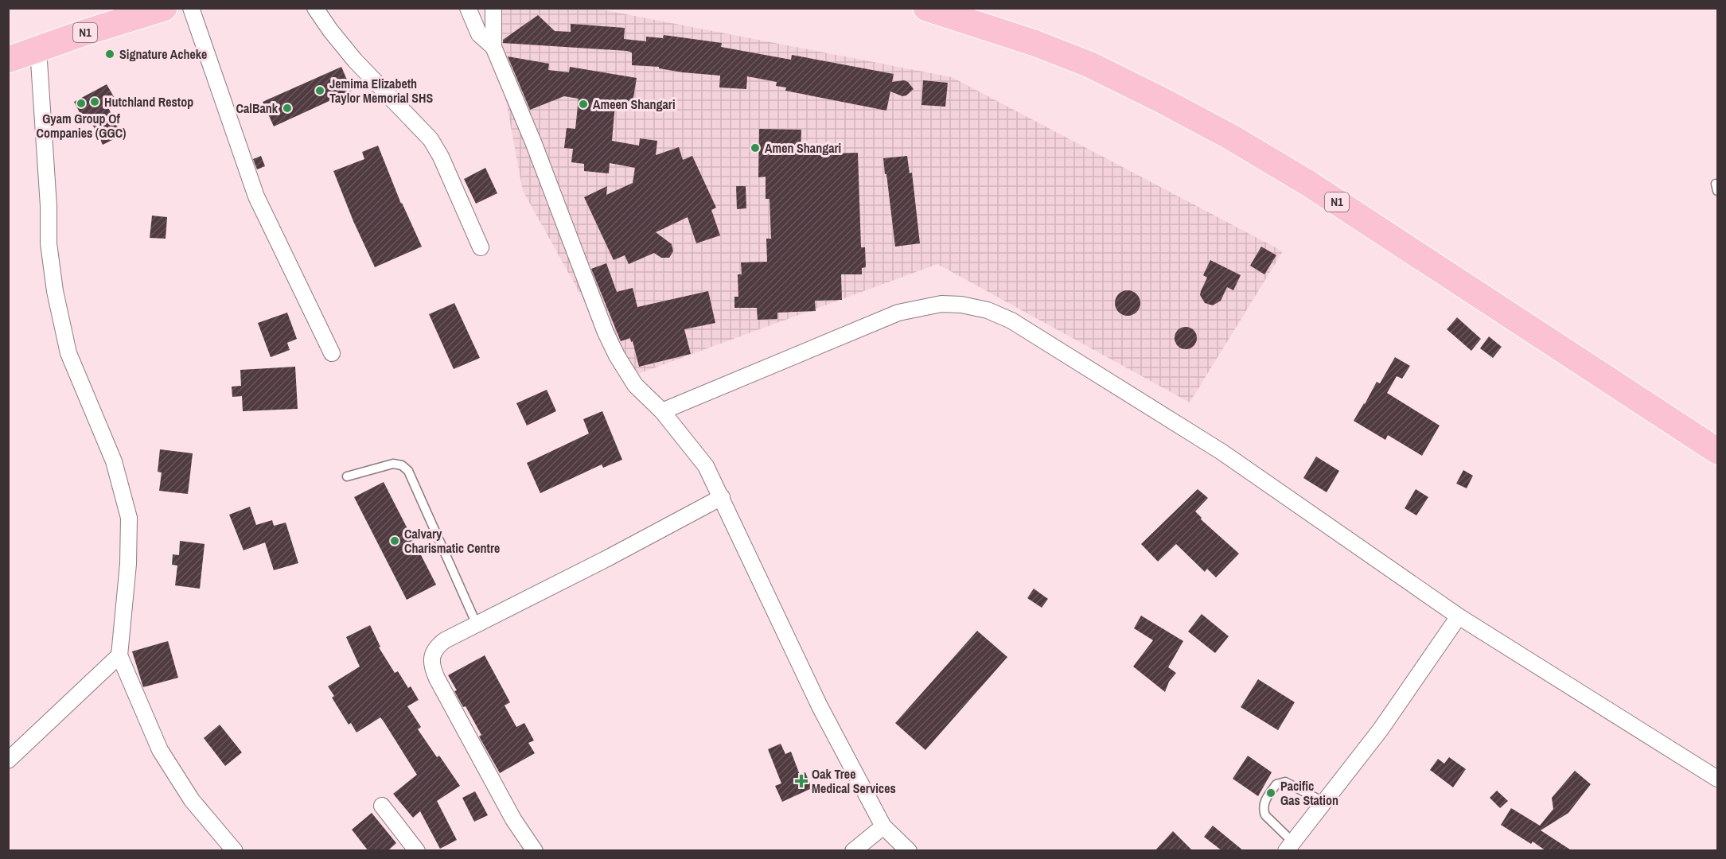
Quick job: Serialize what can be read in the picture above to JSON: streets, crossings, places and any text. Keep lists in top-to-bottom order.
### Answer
{
  "streets": {
    "highway": ["N1"]
  },
  "places": {
    "other": [
      "Signature Acheke",
      "Jemima Elizabeth Taylor Memorial SHS",
      "Hutchland Restop",
      "Gyam Group Of Companies (GGC)",
      "Ameen Shangari",
      "CalBank",
      "Amen Shangari",
      "Calvary Charismatic Centre",
      "Pacific Gas Station"
    ],
    "health": ["Oak Tree Medical Services"]
  }
}
